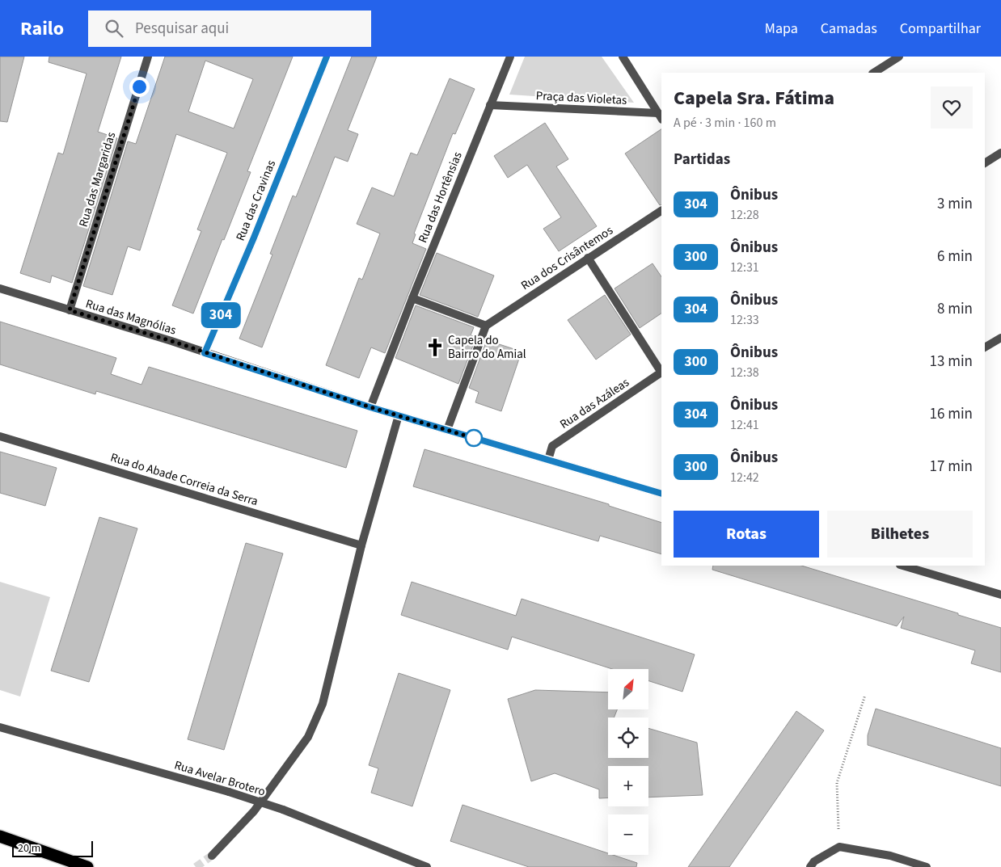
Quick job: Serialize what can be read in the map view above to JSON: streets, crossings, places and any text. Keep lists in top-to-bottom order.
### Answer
{
  "streets": {
    "street": [
      "Praça das Violetas",
      "Rua das Margaridas",
      "Rua das Hortênsias",
      "Rua das Cravinas",
      "Rua dos Crisântemos",
      "Rua das Magnólias",
      "Rua das Azáleas",
      "Rua do Abade Correia da Serra",
      "Rua Avelar Brotero"
    ]
  },
  "crossings": [
    ["Praça das Violetas", "Rua das Hortênsias"],
    ["Rua das Margaridas", "Rua das Magnólias"],
    ["Rua das Hortênsias", "Rua das Magnólias"],
    ["Rua das Cravinas", "Rua das Magnólias"],
    ["Rua das Magnólias", "Rua das Azáleas"]
  ],
  "places": {
    "church": ["Capela do Bairro do Amial"]
  },
  "lines": ["bus line 304"],
  "scale_bar": "20 m",
  "north": "top right",
  "page": {
    "header": "Railo",
    "search": "Pesquisar aqui",
    "nav": ["Mapa", "Camadas", "Compartilhar"],
    "on_map": "304",
    "heading": [
      ["Capela Sra. Fátima", "A pé · 3 min · 160 m"],
      "Partidas"
    ],
    "list": [
      {
        "mark": "304",
        "name": "Ônibus",
        "note": "12:28",
        "value": "3 min"
      },
      {
        "mark": "300",
        "name": "Ônibus",
        "note": "12:31",
        "value": "6 min"
      },
      {
        "mark": "304",
        "name": "Ônibus",
        "note": "12:33",
        "value": "8 min"
      },
      {
        "mark": "300",
        "name": "Ônibus",
        "note": "12:38",
        "value": "13 min"
      },
      {
        "mark": "304",
        "name": "Ônibus",
        "note": "12:41",
        "value": "16 min"
      },
      {
        "mark": "300",
        "name": "Ônibus",
        "note": "12:42",
        "value": "17 min"
      }
    ],
    "buttons": ["Rotas", "Bilhetes"],
    "map_buttons": ["+", "−"],
    "scale": "20 m"
  }
}
